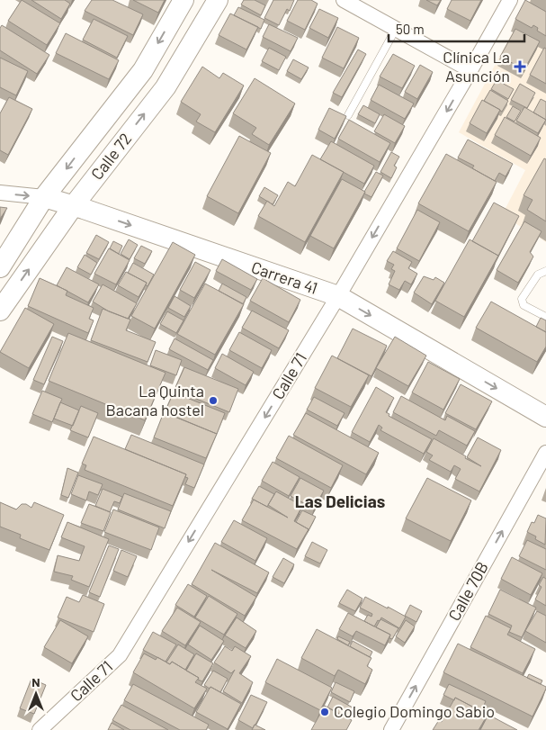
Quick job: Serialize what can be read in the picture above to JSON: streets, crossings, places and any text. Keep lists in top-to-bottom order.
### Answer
{
  "streets": {
    "main road": ["Calle 72", "Carrera 41"],
    "street": ["Calle 71", "Calle 70B"]
  },
  "crossings": [
    ["Calle 72", "Carrera 41"],
    ["Carrera 41", "Calle 71"]
  ],
  "one_way": ["Carrera 41", "Calle 71", "Calle 70B"],
  "districts": ["Las Delicias"],
  "places": {
    "health": ["Clínica La Asunción"],
    "other": ["La Quinta Bacana hostel", "Colegio Domingo Sabio"]
  },
  "scale_bar": "50 m",
  "north": "top"
}
